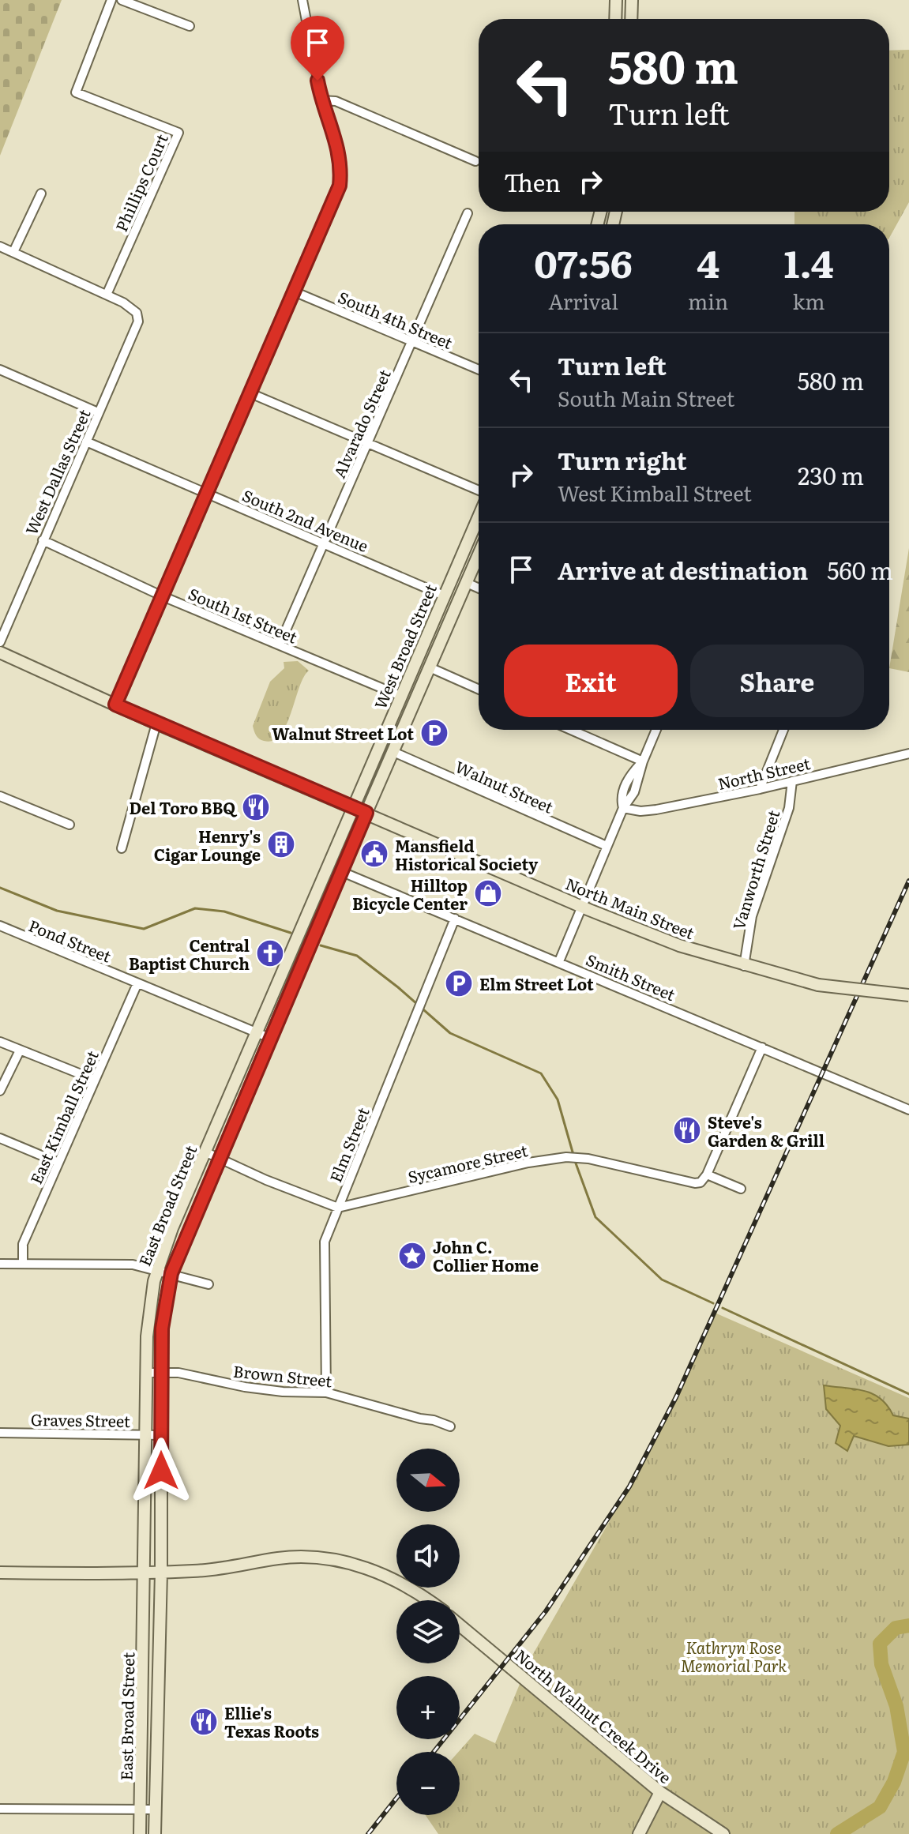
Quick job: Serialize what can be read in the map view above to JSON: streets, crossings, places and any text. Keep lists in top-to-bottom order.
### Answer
{
  "streets": {
    "main road": [
      "West Broad Street",
      "North Main Street",
      "East Broad Street",
      "North Walnut Creek Drive"
    ],
    "street": [
      "Phillips Court",
      "South 4th Street",
      "Alvarado Street",
      "West Dallas Street",
      "South 2nd Avenue",
      "South 1st Street",
      "North Street",
      "Walnut Street",
      "Vanworth Street",
      "Pond Street",
      "Smith Street",
      "East Kimball Street",
      "Elm Street",
      "Sycamore Street",
      "Brown Street",
      "Graves Street"
    ]
  },
  "crossings": [
    ["Phillips Court", "West Dallas Street"],
    ["South 4th Street", "Alvarado Street"],
    ["Alvarado Street", "South 2nd Avenue"],
    ["Alvarado Street", "South 1st Street"],
    ["West Dallas Street", "South 2nd Avenue"],
    ["West Dallas Street", "South 1st Street"],
    ["South 2nd Avenue", "West Broad Street"],
    ["South 1st Street", "West Broad Street"],
    ["West Broad Street", "Walnut Street"],
    ["West Broad Street", "North Main Street"],
    ["West Broad Street", "East Broad Street"],
    ["North Street", "Vanworth Street"],
    ["Vanworth Street", "North Main Street"],
    ["North Main Street", "East Broad Street"],
    ["Pond Street", "East Kimball Street"],
    ["Pond Street", "East Broad Street"],
    ["Smith Street", "Elm Street"],
    ["Smith Street", "East Broad Street"],
    ["Elm Street", "Sycamore Street"],
    ["Elm Street", "Brown Street"],
    ["East Broad Street", "Brown Street"],
    ["East Broad Street", "Graves Street"]
  ],
  "parks": ["Kathryn Rose Memorial Park"],
  "places": {
    "parking": ["Walnut Street Lot", "Elm Street Lot"],
    "restaurant": ["Del Toro BBQ", "Steve's Garden & Grill", "Ellie's Texas Roots"],
    "building": ["Henry's Cigar Lounge"],
    "public building": ["Mansfield Historical Society"],
    "shop": ["Hilltop Bicycle Center"],
    "church": ["Central Baptist Church"],
    "place": ["John C. Collier Home"]
  },
  "north": "right",
  "page": {
    "turn": ["580 m", "Turn left"],
    "then": "Then",
    "eta": [
      "07:56",
      "Arrival",
      "4",
      "min",
      "1.4",
      "km"
    ],
    "list": [
      {
        "name": "Turn left",
        "note": "South Main Street",
        "value": "580 m"
      },
      {
        "name": "Turn right",
        "note": "West Kimball Street",
        "value": "230 m"
      },
      {
        "name": "Arrive at destination",
        "value": "560 m"
      }
    ],
    "buttons": ["Exit", "Share"],
    "map_buttons": ["+", "−"]
  }
}
